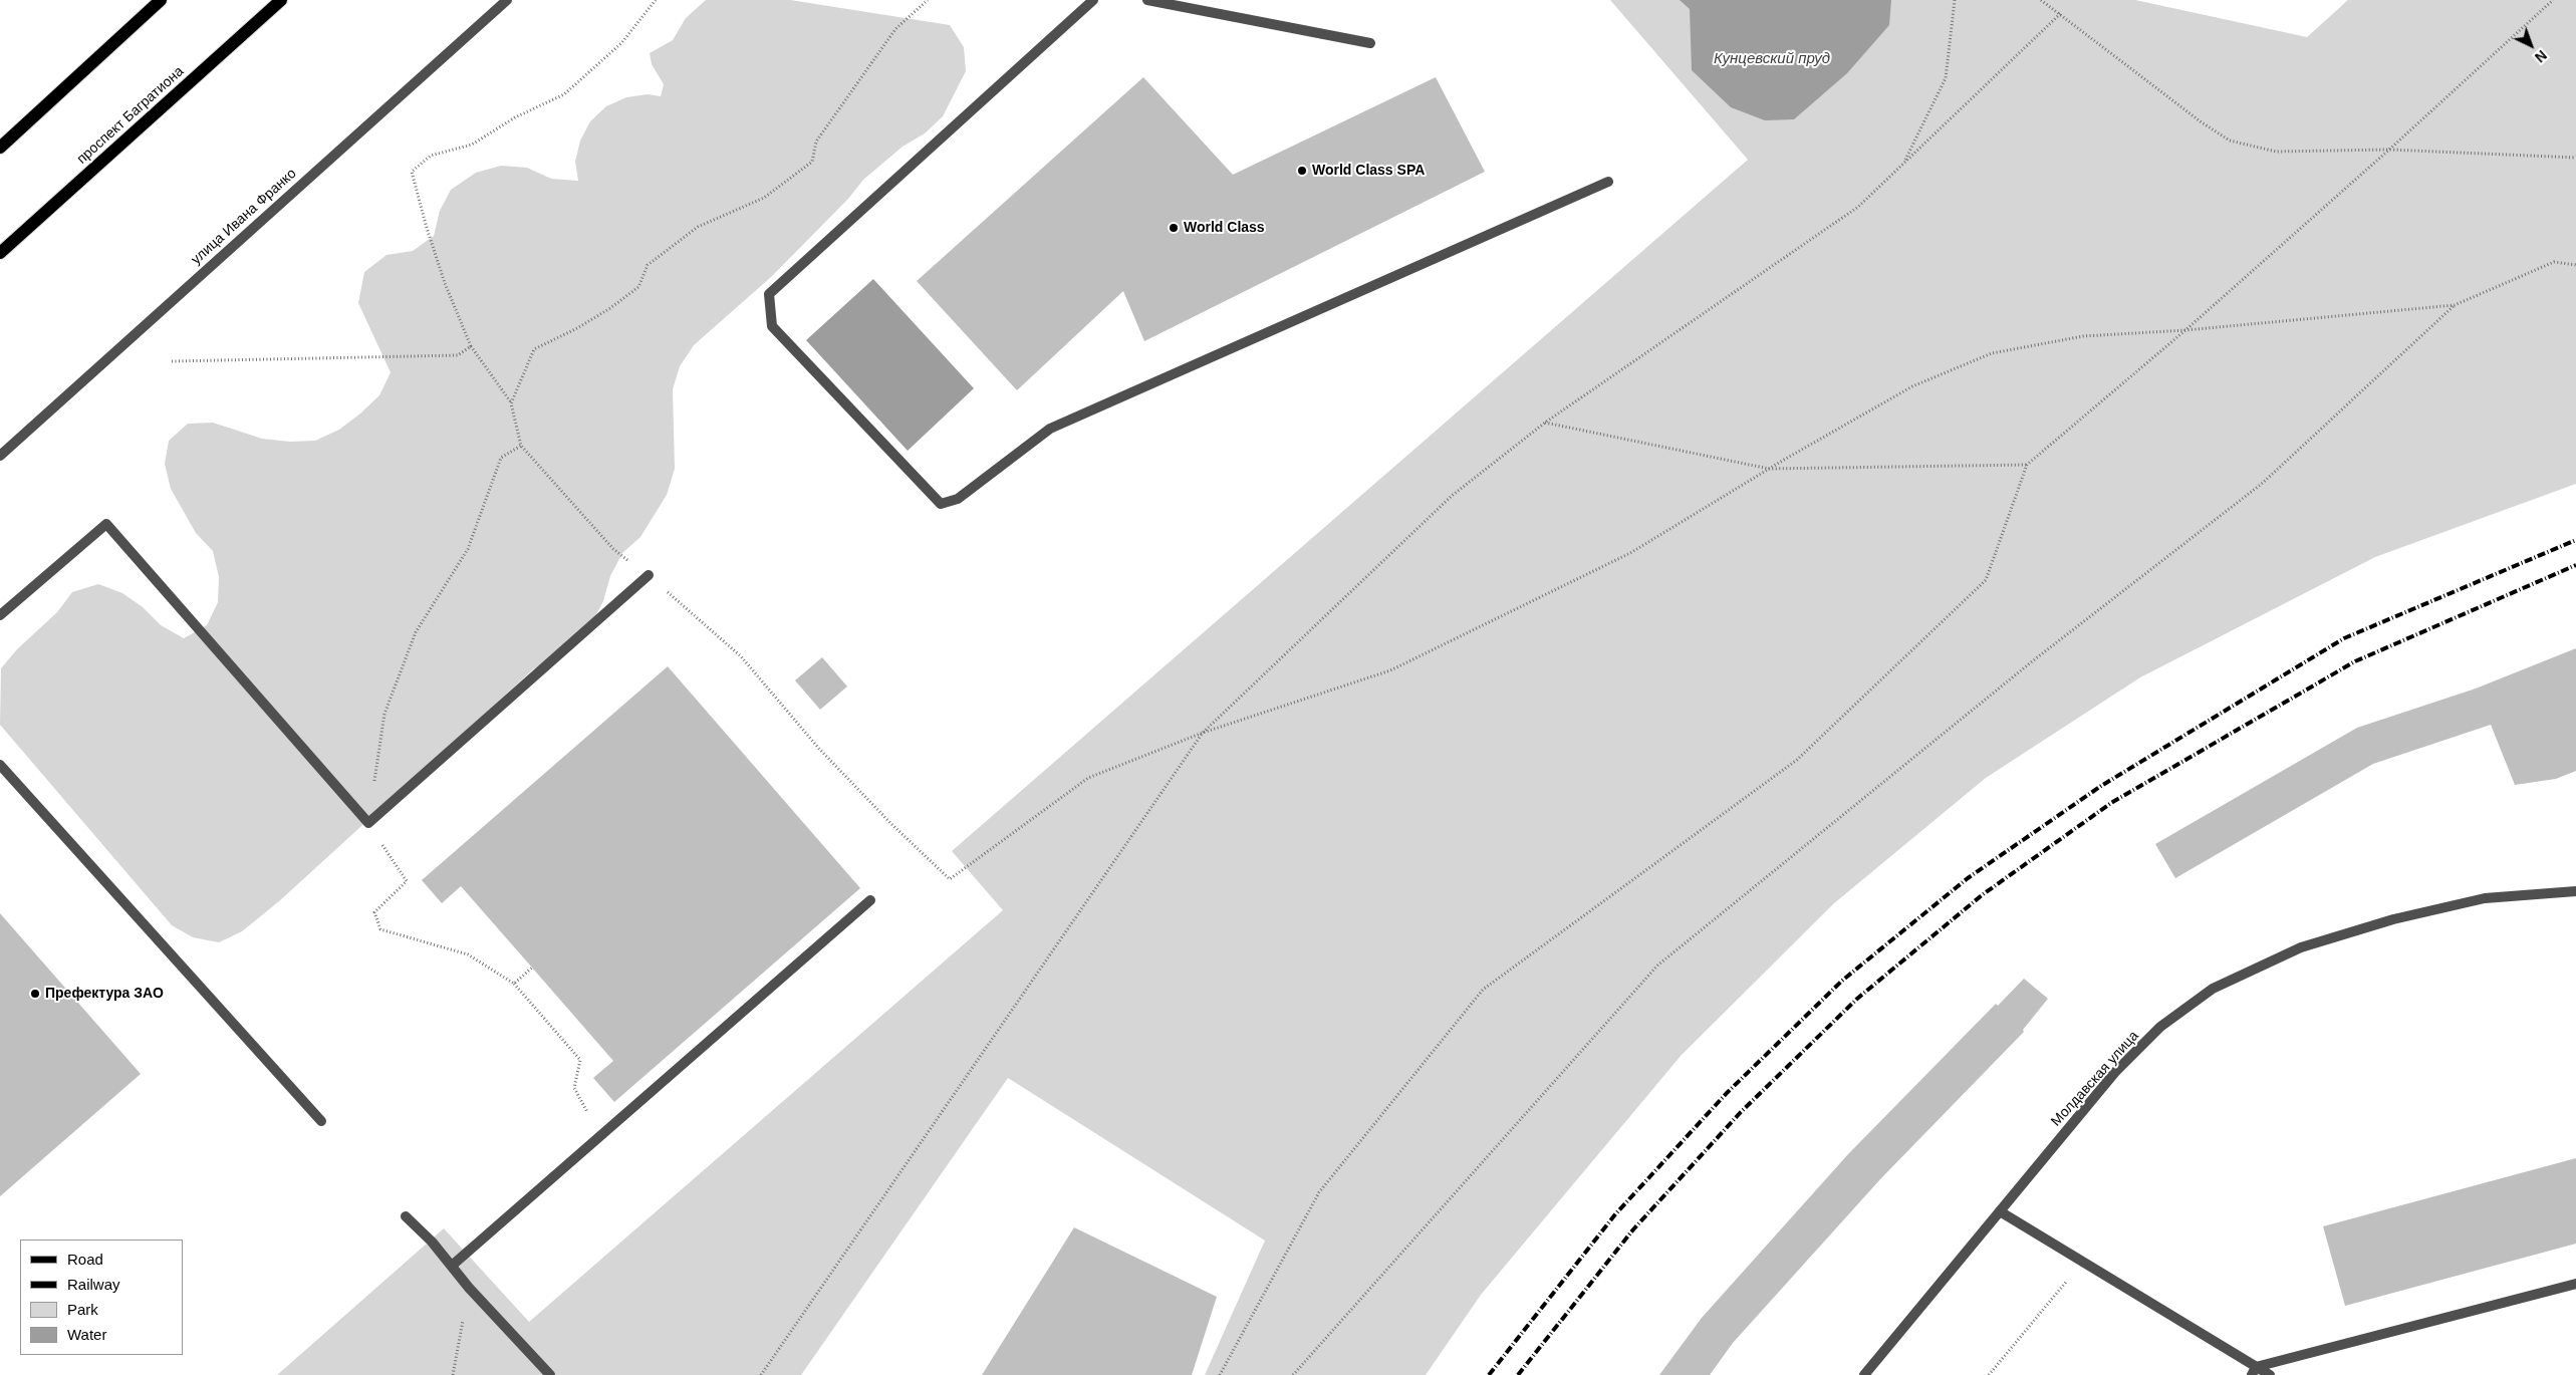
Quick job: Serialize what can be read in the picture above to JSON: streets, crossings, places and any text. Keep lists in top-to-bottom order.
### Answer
{
  "streets": {
    "main road": ["проспект Багратиона"],
    "street": ["улица Ивана Франко", "Молдавская улица"]
  },
  "water": ["Кунцевский пруд"],
  "places": ["World Class SPA", "World Class", "Префектура ЗАО"],
  "legend": [
    "Road",
    "Railway",
    "Park",
    "Water"
  ],
  "north": "bottom right"
}
